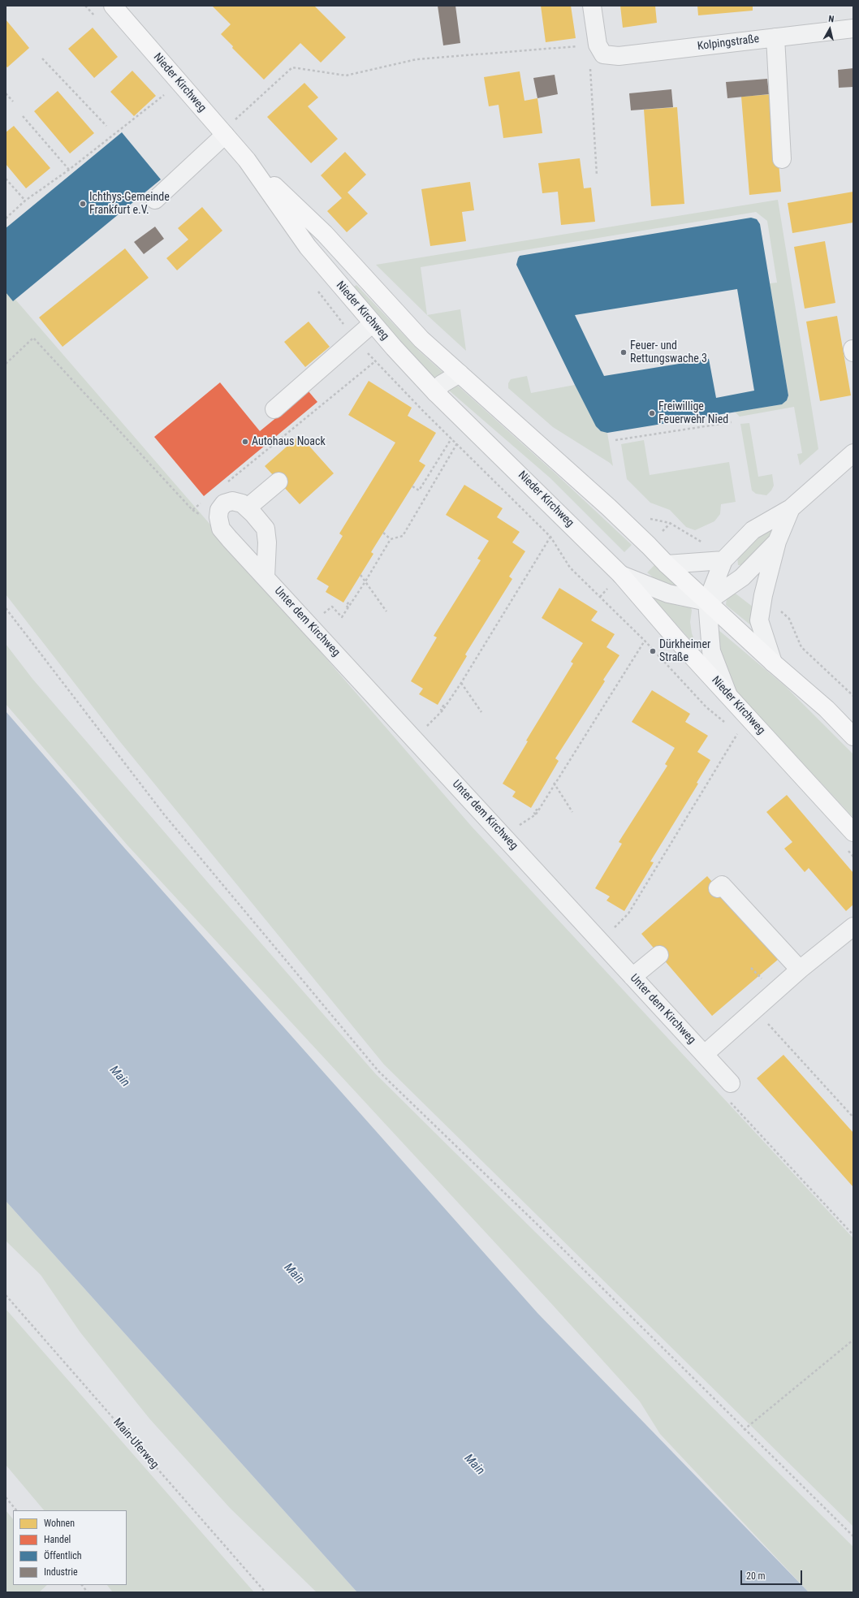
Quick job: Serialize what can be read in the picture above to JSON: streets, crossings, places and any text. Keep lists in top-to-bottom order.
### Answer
{
  "streets": {
    "main road": ["Nieder Kirchweg"],
    "street": ["Kolpingstraße", "Unter dem Kirchweg"],
    "path": ["Main-Uferweg"]
  },
  "water": ["Main"],
  "places": [
    "Ichthys-Gemeinde Frankfurt e.V.",
    "Feuer- und Rettungswache 3",
    "Freiwillige Feuerwehr Nied",
    "Autohaus Noack",
    "Dürkheimer Straße"
  ],
  "legend": [
    "Wohnen",
    "Handel",
    "Öffentlich",
    "Industrie"
  ],
  "scale_bar": "20 m",
  "north": "top"
}
